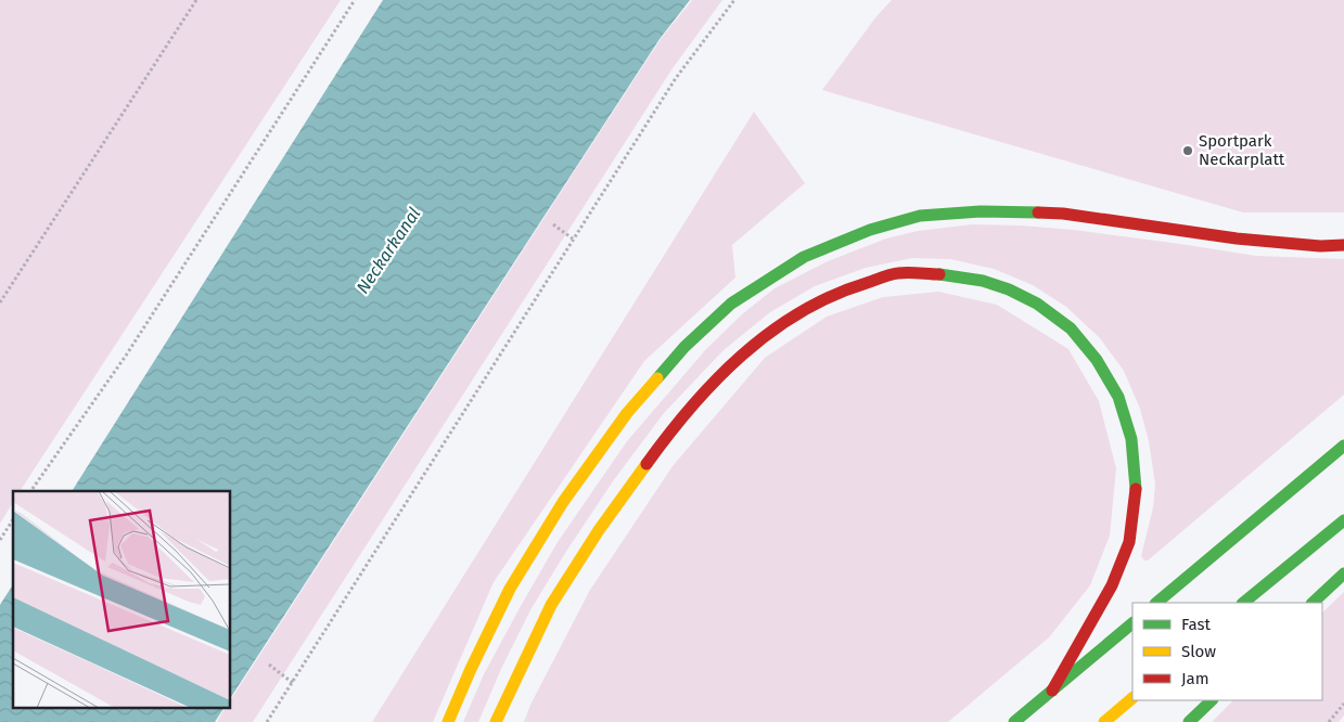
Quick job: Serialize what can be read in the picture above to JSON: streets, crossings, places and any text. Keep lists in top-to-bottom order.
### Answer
{
  "water": ["Neckarkanal"],
  "places": ["Sportpark Neckarplatt"],
  "legend": ["Fast", "Slow", "Jam"]
}
